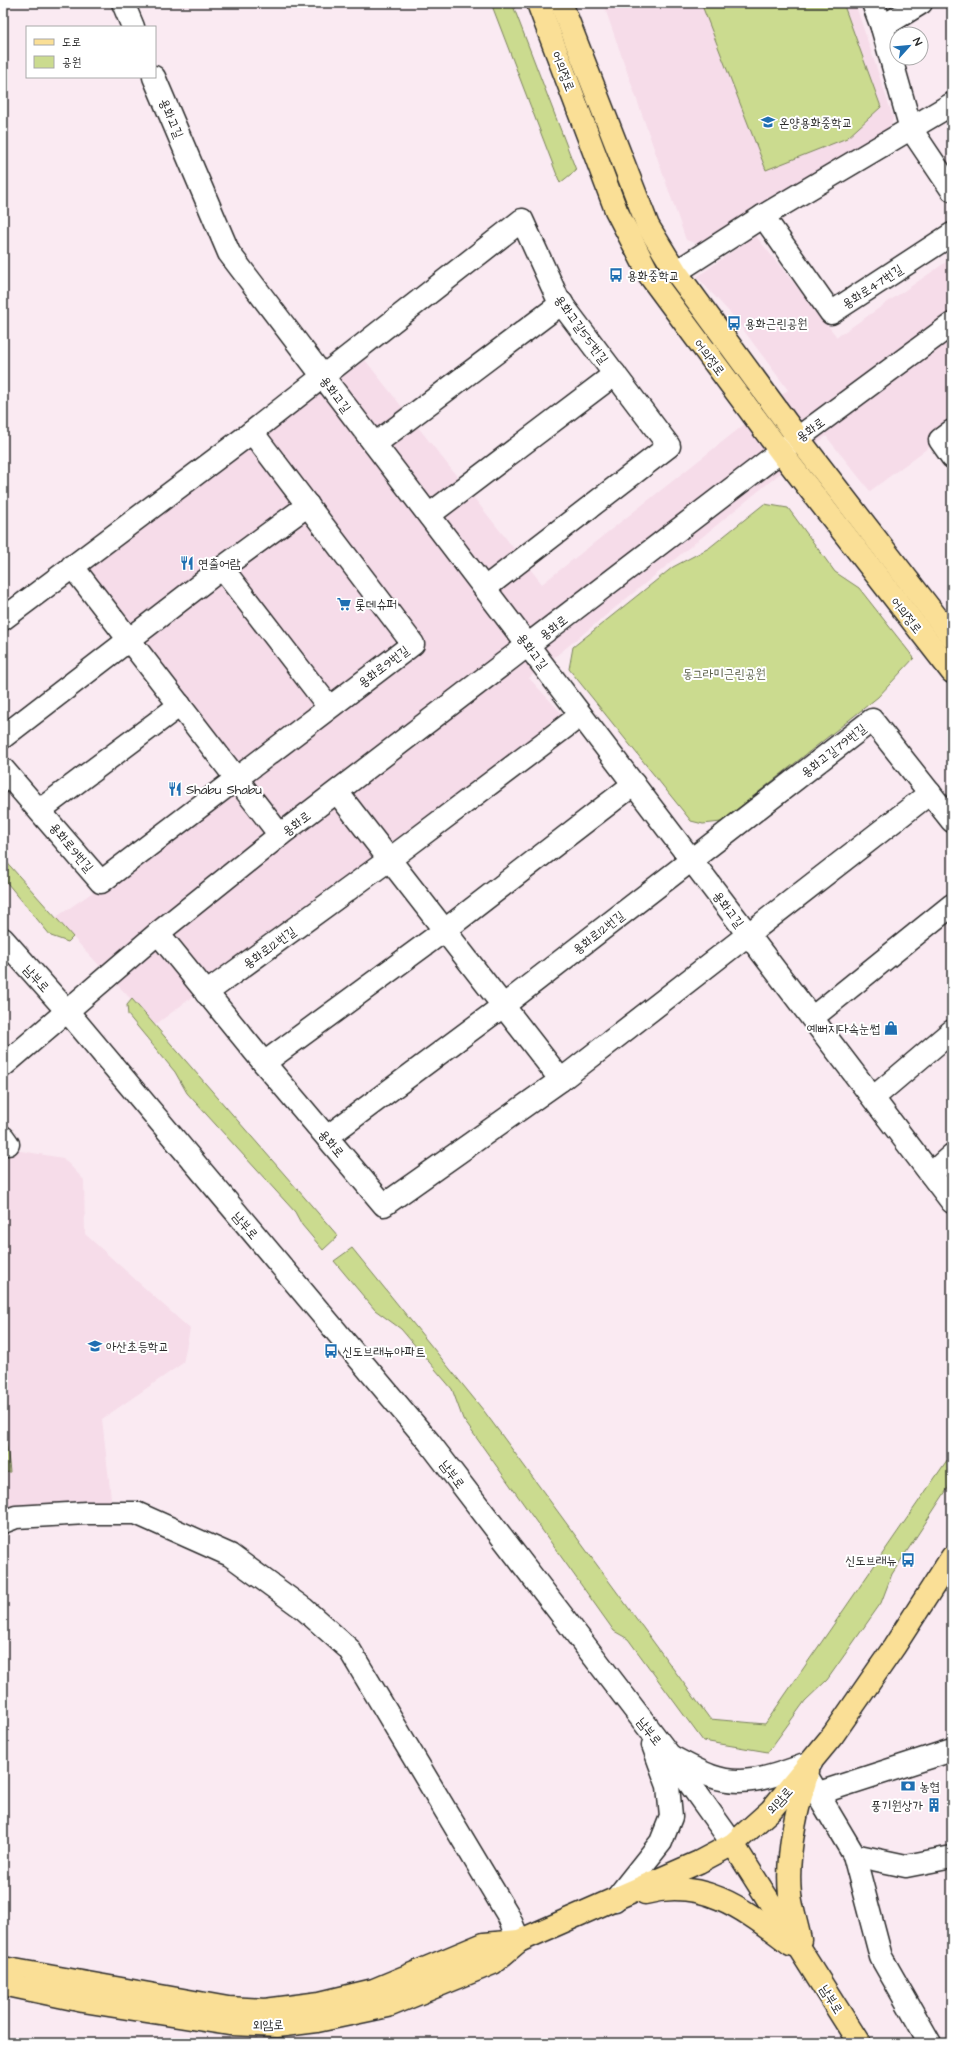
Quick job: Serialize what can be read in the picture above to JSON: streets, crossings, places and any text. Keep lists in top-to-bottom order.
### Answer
{
  "streets": {
    "main road": ["어의정로", "남부로", "외암로"],
    "street": [
      "용화고길",
      "용화로47번길",
      "용화고길55번길",
      "용화로",
      "용화로9번길",
      "용화고길79번길",
      "용화로12번길"
    ]
  },
  "crossings": [
    ["어의정로", "용화로"],
    ["용화고길", "용화고길55번길"],
    ["용화고길", "용화로"],
    ["용화고길", "용화고길79번길"],
    ["용화고길", "용화로12번길"],
    ["용화로", "용화로12번길"],
    ["용화로", "남부로"],
    ["용화고길79번길", "용화로12번길"],
    ["남부로", "외암로"]
  ],
  "parks": ["동그라미근린공원"],
  "places": {
    "school or university": ["온양용화중학교", "아산초등학교"],
    "bus stop": [
      "용화중학교",
      "용화근린공원",
      "신도브래뉴아파트",
      "신도브래뉴"
    ],
    "restaurant": ["연출어람", "Shabu Shabu"],
    "supermarket": ["롯데슈퍼"],
    "shop": ["예뻐지다속눈썹"],
    "bank": ["농협"],
    "building": ["풍기원상가"]
  },
  "legend": ["도로", "공원"],
  "north": "top right"
}
